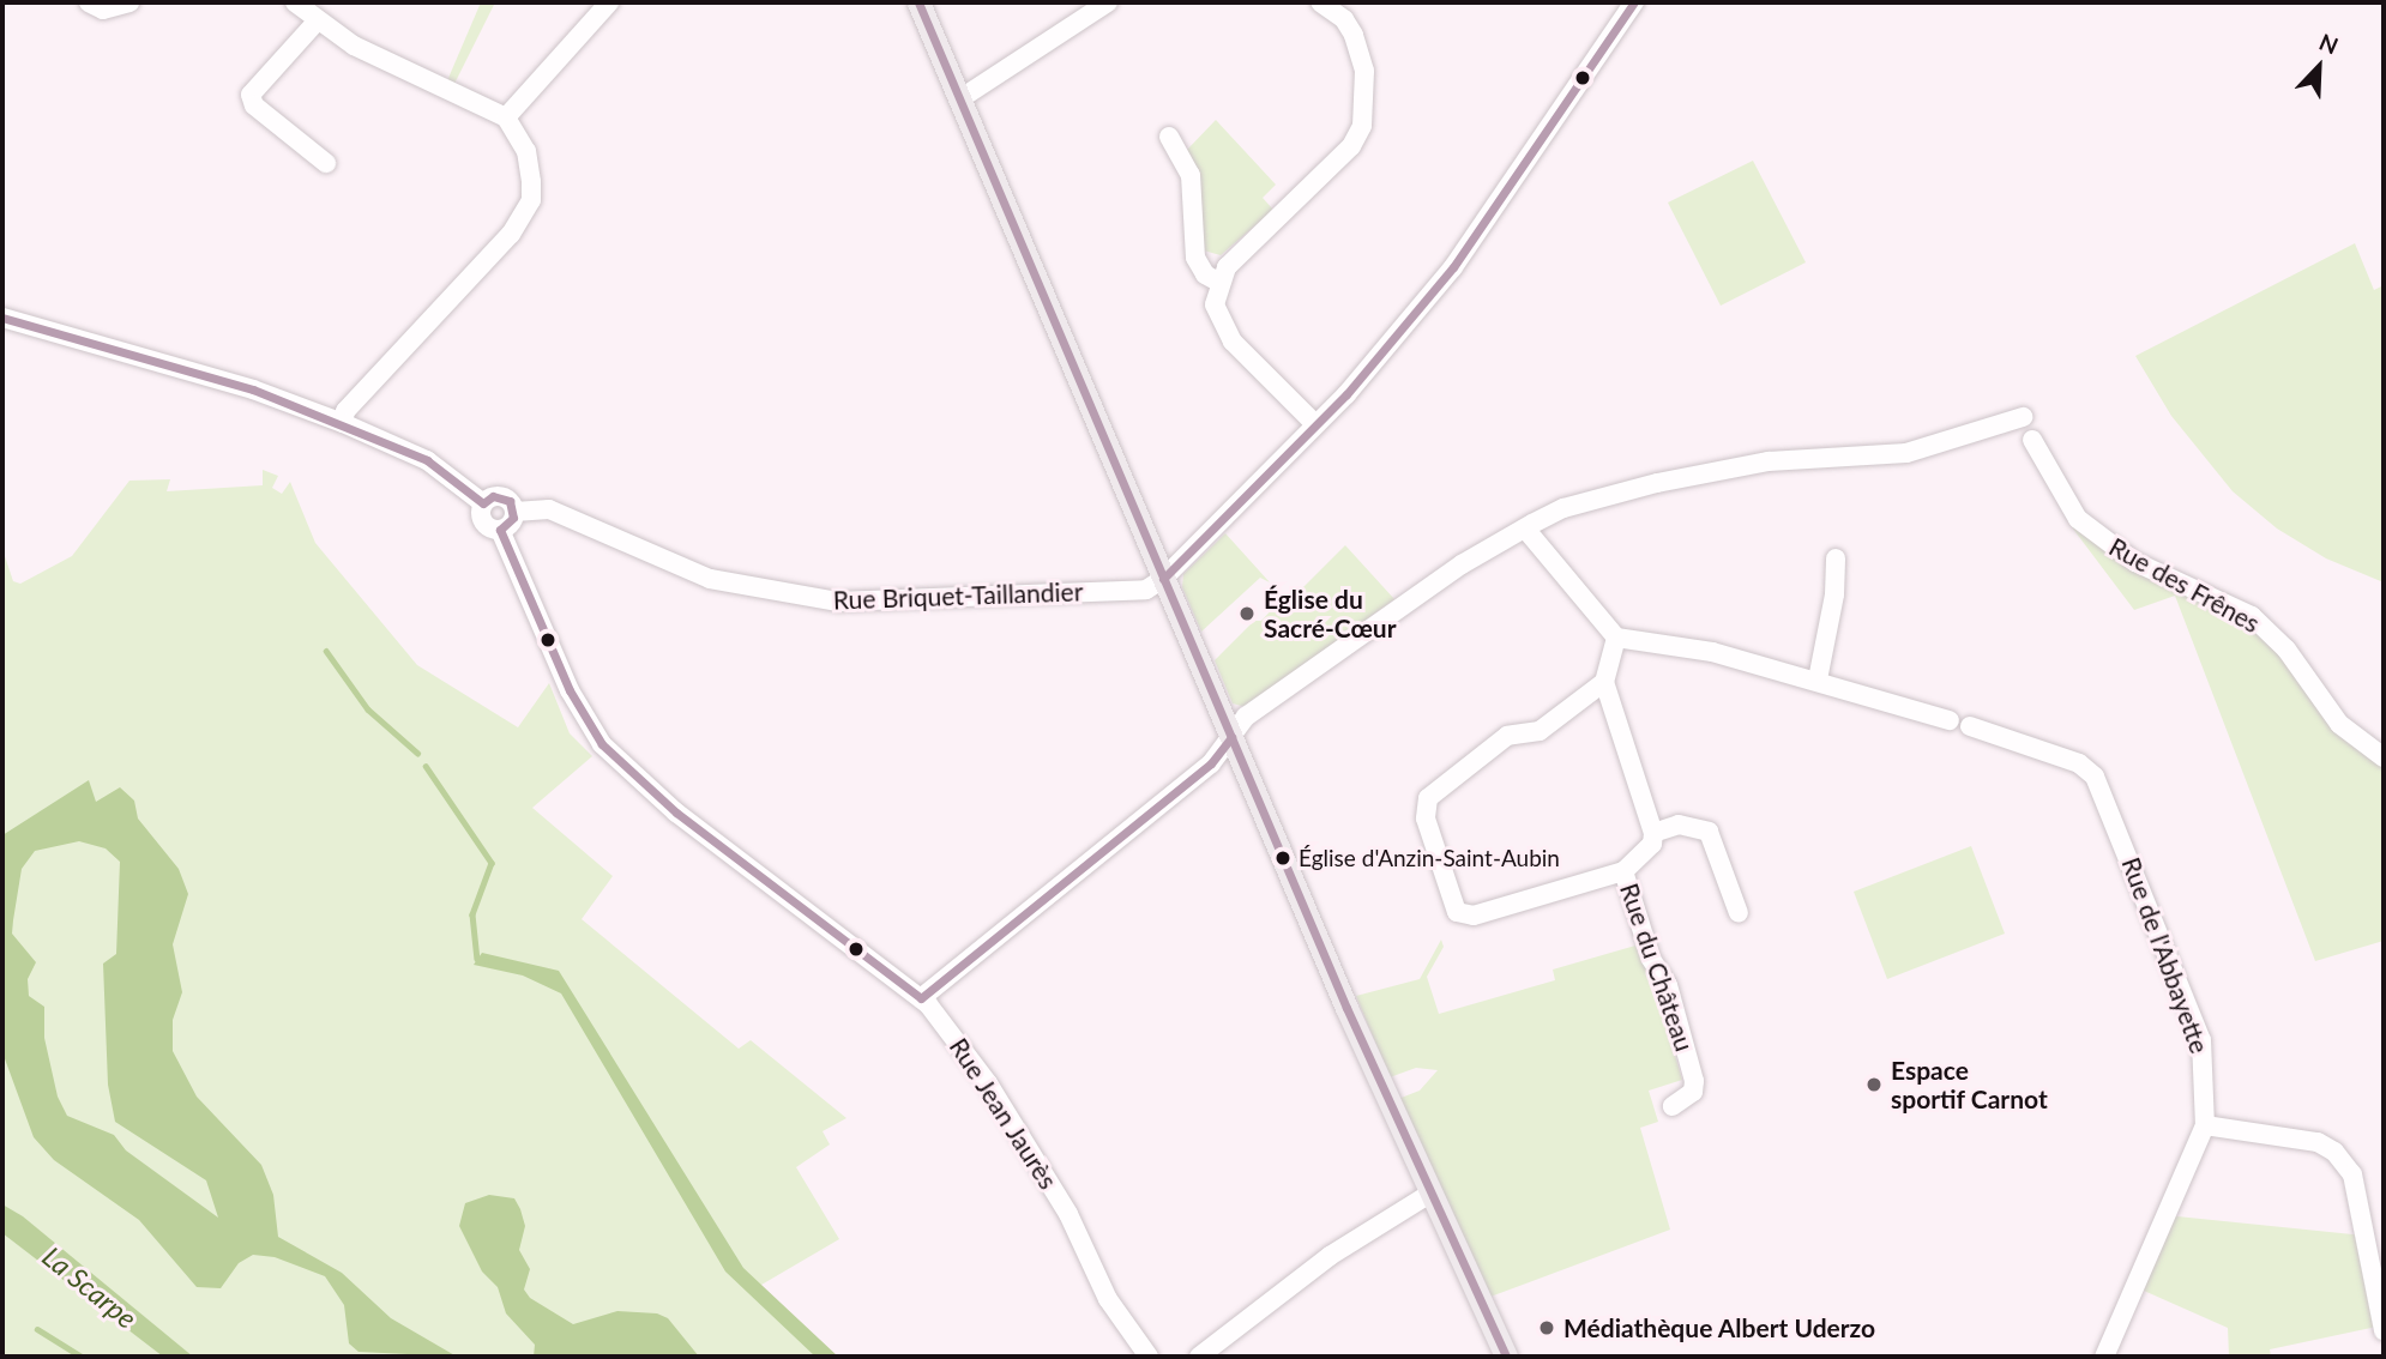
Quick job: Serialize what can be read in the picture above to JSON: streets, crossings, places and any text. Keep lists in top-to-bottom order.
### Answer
{
  "streets": {
    "street": [
      "Rue des Frênes",
      "Rue Briquet-Taillandier",
      "Rue de l'Abbayette",
      "Rue du Château",
      "Rue Jean Jaurès"
    ]
  },
  "crossings": [
    ["Rue Briquet-Taillandier", "Rue Jean Jaurès"]
  ],
  "water": ["La Scarpe"],
  "places": [
    "Église du Sacré-Cœur",
    "Église d'Anzin-Saint-Aubin",
    "Espace sportif Carnot",
    "Médiathèque Albert Uderzo"
  ],
  "north": "top right"
}
